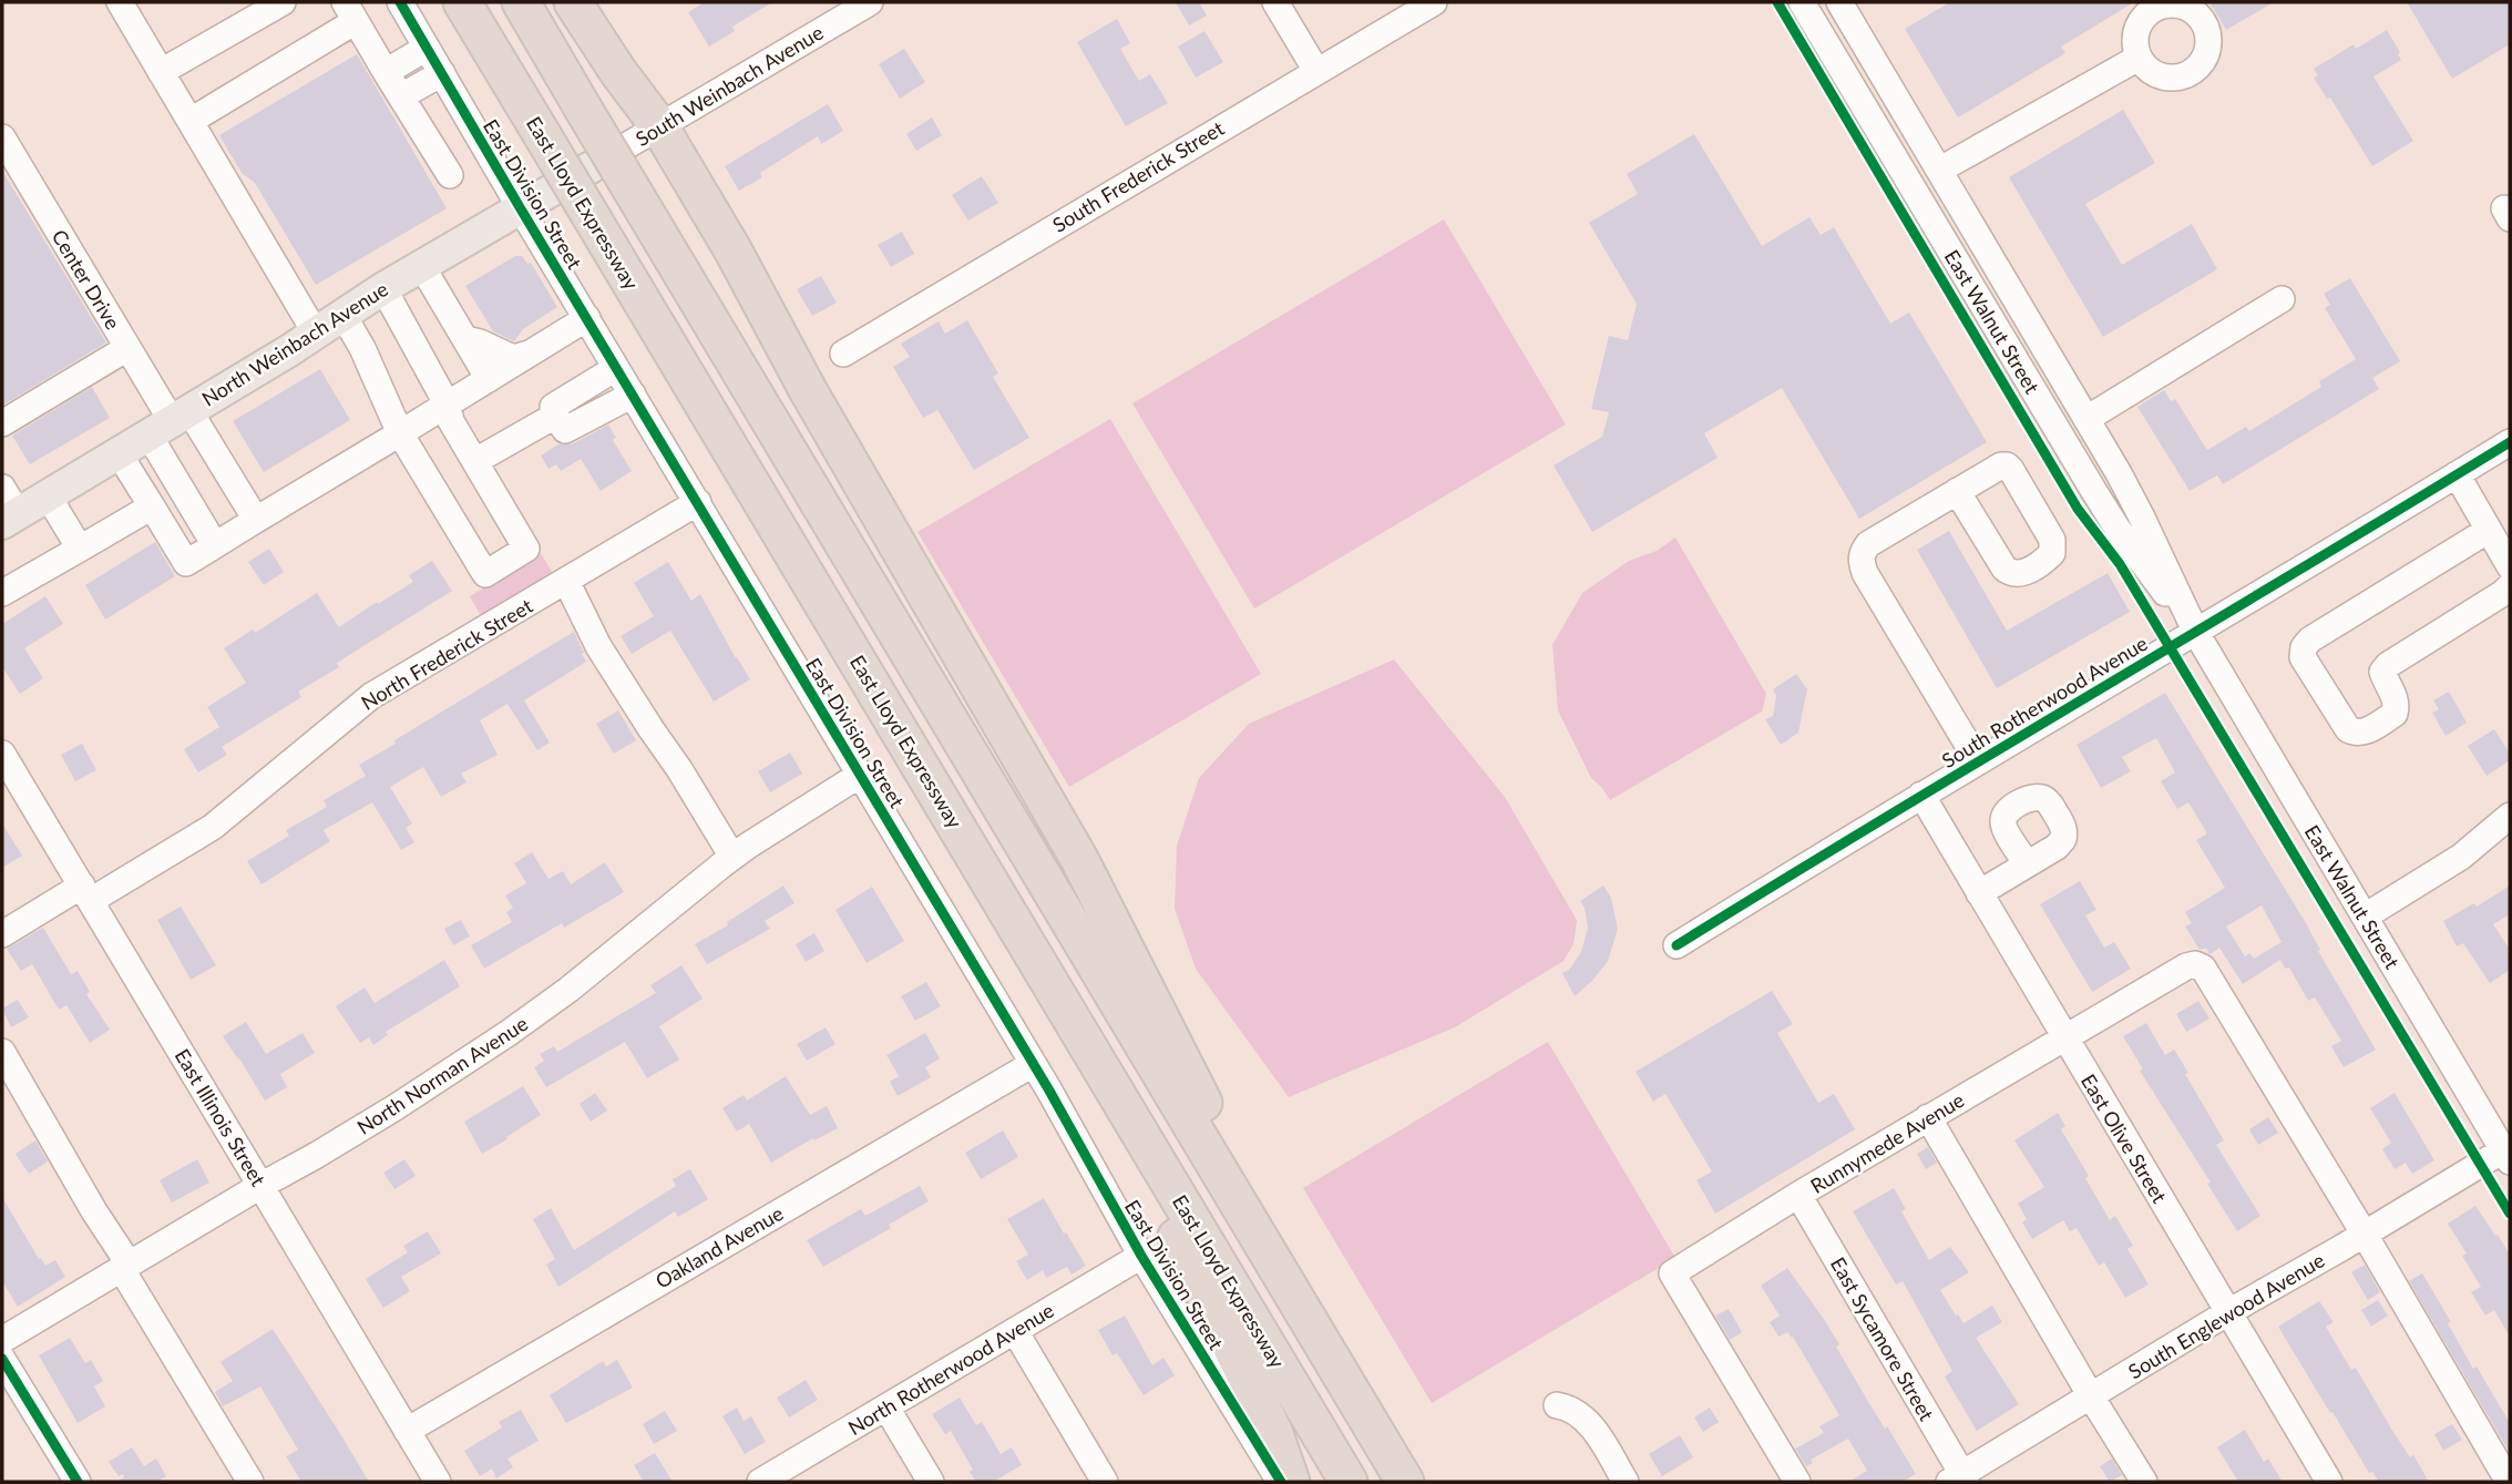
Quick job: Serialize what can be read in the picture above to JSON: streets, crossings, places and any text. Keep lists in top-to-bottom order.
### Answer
{
  "streets": {
    "highway": ["East Lloyd Expressway"],
    "main road": ["North Weinbach Avenue"],
    "street": [
      "South Weinbach Avenue",
      "South Frederick Street",
      "East Division Street",
      "Center Drive",
      "East Walnut Street",
      "North Frederick Street",
      "South Rotherwood Avenue",
      "North Norman Avenue",
      "East Illinois Street",
      "East Olive Street",
      "Runnymede Avenue",
      "Oakland Avenue",
      "South Englewood Avenue",
      "East Sycamore Street",
      "North Rotherwood Avenue"
    ]
  },
  "crossings": [
    ["South Weinbach Avenue", "North Weinbach Avenue"],
    ["East Division Street", "North Weinbach Avenue"],
    ["East Division Street", "North Frederick Street"],
    ["East Division Street", "North Norman Avenue"],
    ["East Division Street", "Oakland Avenue"],
    ["East Division Street", "North Rotherwood Avenue"],
    ["Center Drive", "North Weinbach Avenue"],
    ["East Walnut Street", "South Rotherwood Avenue"],
    ["East Walnut Street", "South Englewood Avenue"],
    ["North Frederick Street", "East Illinois Street"],
    ["South Rotherwood Avenue", "East Olive Street"],
    ["North Norman Avenue", "East Illinois Street"],
    ["East Illinois Street", "Oakland Avenue"],
    ["East Olive Street", "Runnymede Avenue"],
    ["East Olive Street", "South Englewood Avenue"],
    ["Runnymede Avenue", "South Englewood Avenue"],
    ["Runnymede Avenue", "East Sycamore Street"],
    ["South Englewood Avenue", "East Sycamore Street"]
  ]
}
